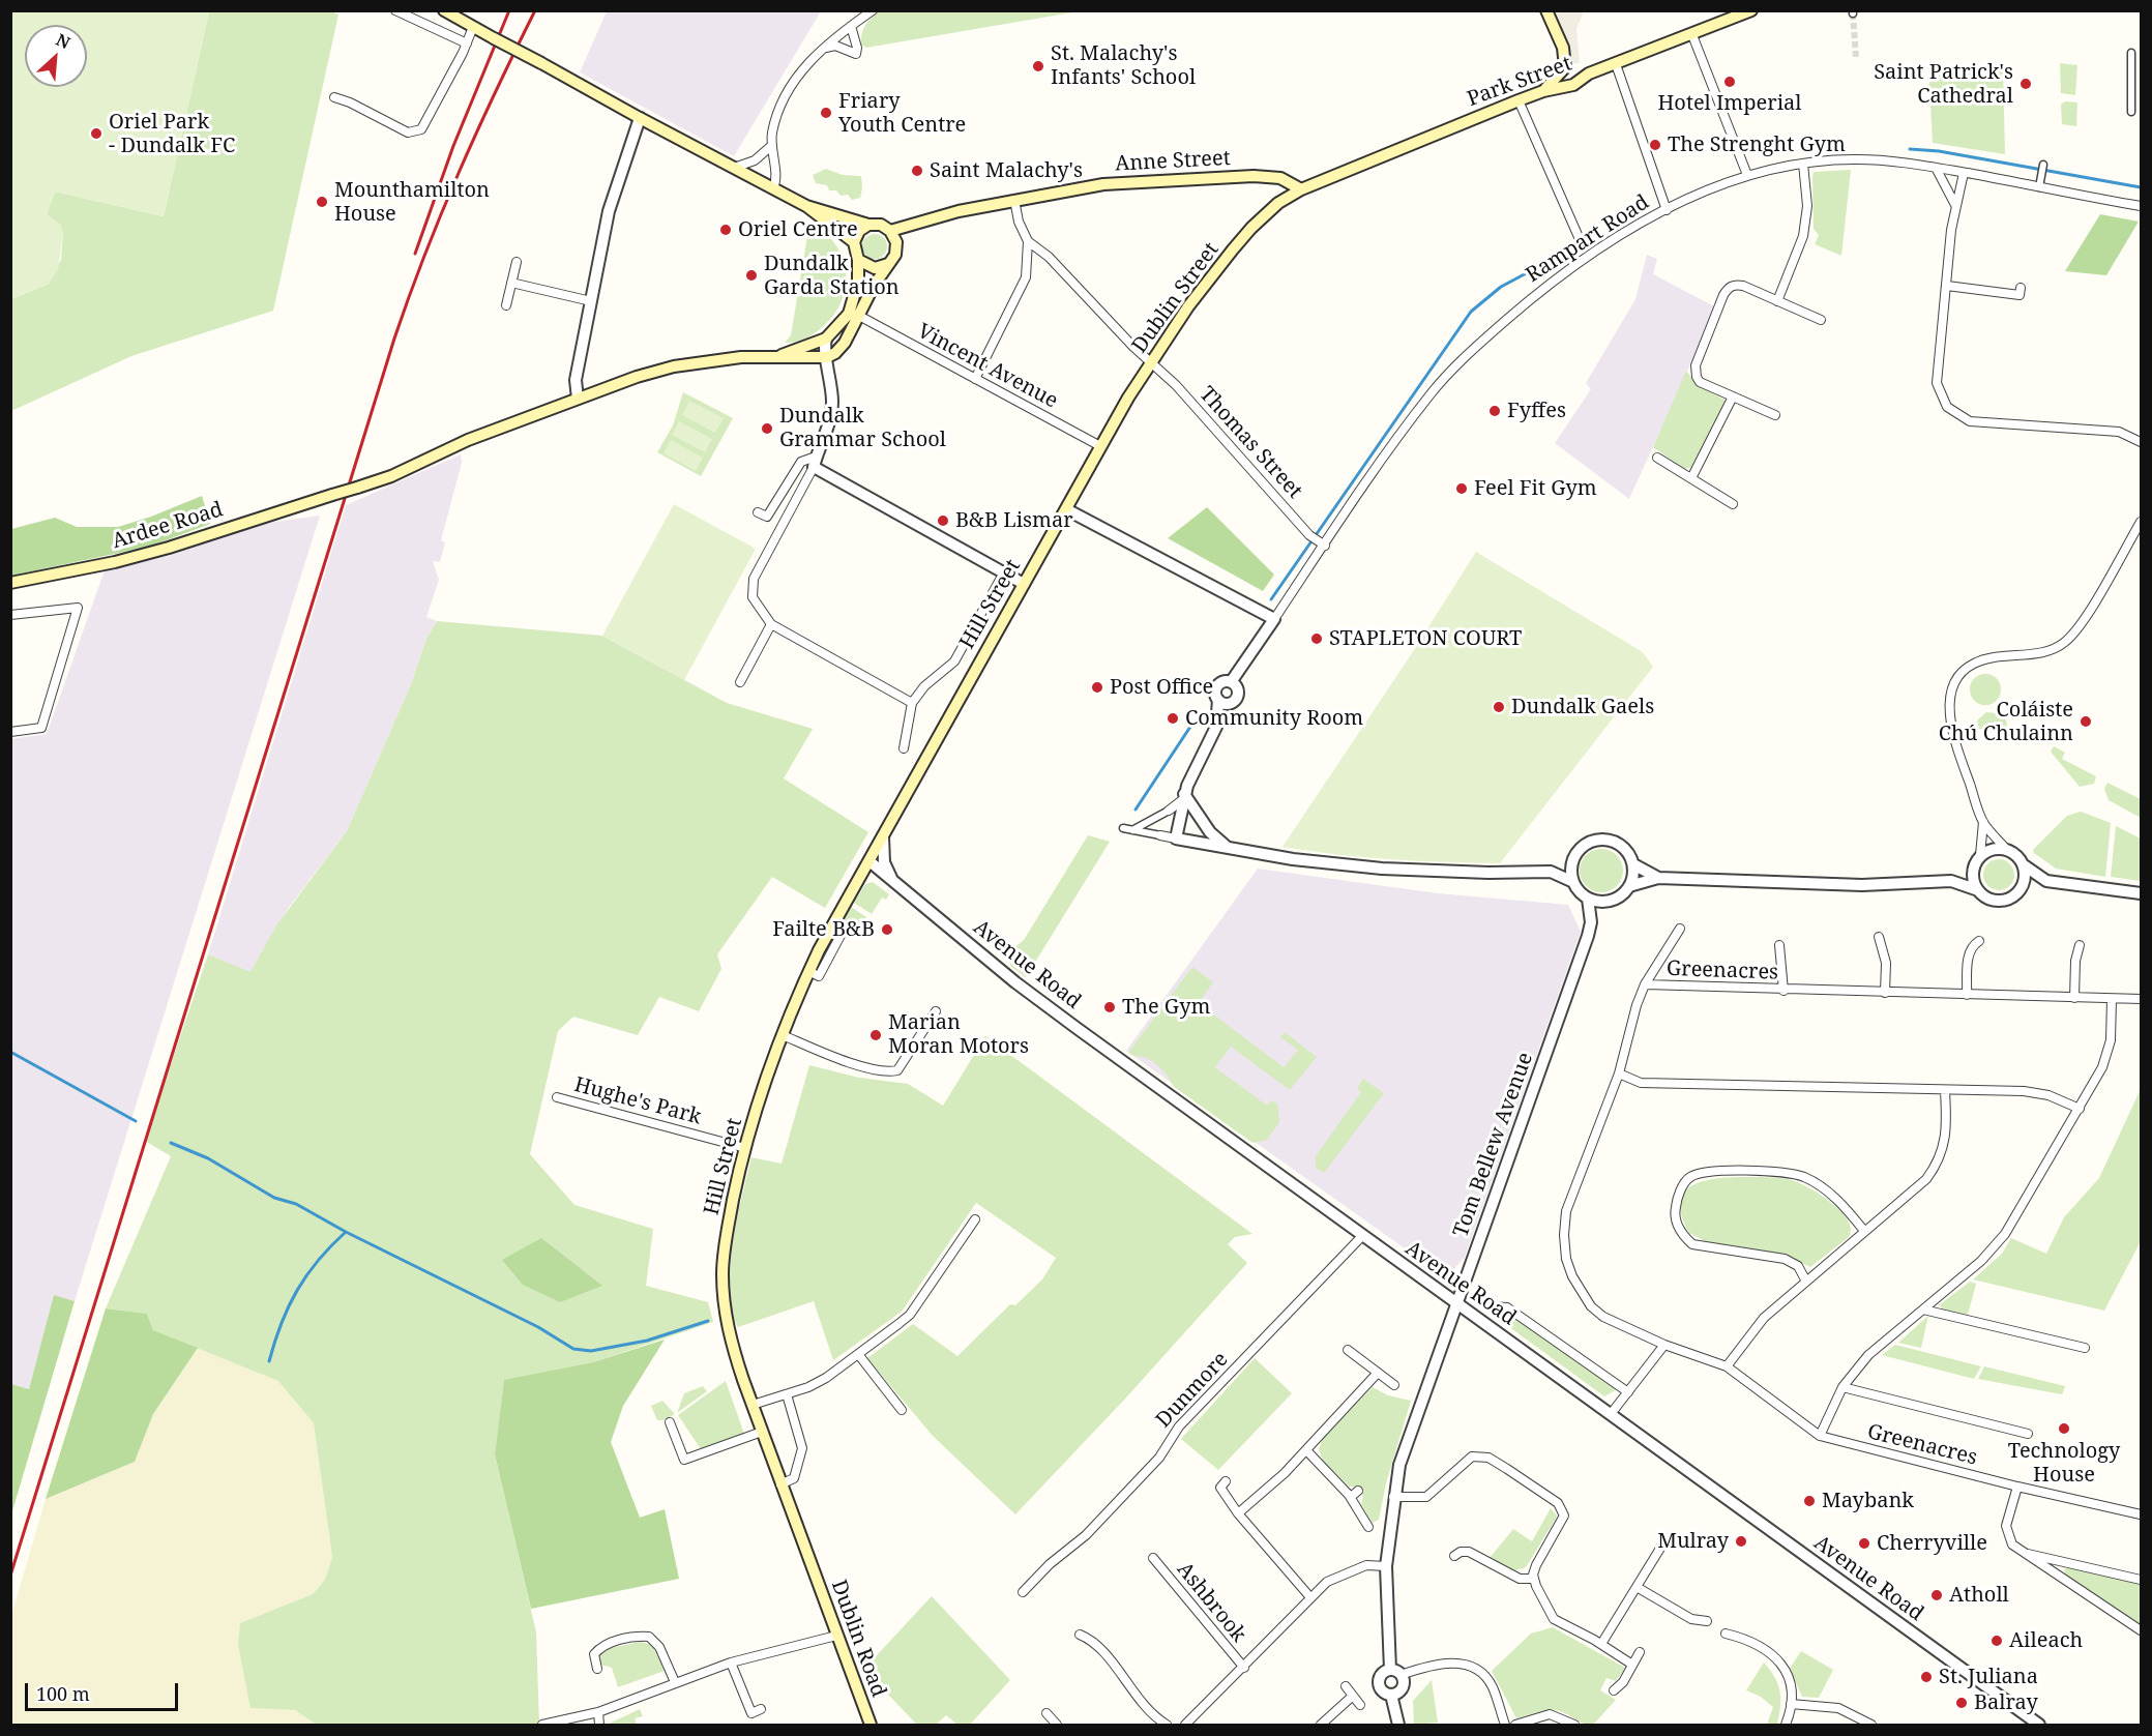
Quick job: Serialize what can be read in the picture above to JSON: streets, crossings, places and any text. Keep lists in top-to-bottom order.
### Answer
{
  "streets": {
    "main road": [
      "Park Street",
      "Anne Street",
      "Dublin Street",
      "Ardee Road",
      "Hill Street",
      "Dublin Road"
    ],
    "street": [
      "Rampart Road",
      "Vincent Avenue",
      "Thomas Street",
      "Avenue Road",
      "Greenacres",
      "Hughe's Park",
      "Tom Bellew Avenue",
      "Dunmore",
      "Ashbrook"
    ]
  },
  "crossings": [
    ["Park Street", "Anne Street"],
    ["Park Street", "Dublin Street"],
    ["Anne Street", "Dublin Street"],
    ["Rampart Road", "Thomas Street"],
    ["Dublin Street", "Vincent Avenue"],
    ["Dublin Street", "Thomas Street"],
    ["Dublin Street", "Hill Street"],
    ["Vincent Avenue", "Hill Street"],
    ["Hill Street", "Avenue Road"],
    ["Hill Street", "Hughe's Park"],
    ["Hill Street", "Dublin Road"],
    ["Avenue Road", "Tom Bellew Avenue"],
    ["Avenue Road", "Dunmore"],
    ["Tom Bellew Avenue", "Ashbrook"]
  ],
  "places": [
    "St. Malachy's Infants' School",
    "Hotel Imperial",
    "Saint Patrick's Cathedral",
    "Friary Youth Centre",
    "Oriel Park - Dundalk FC",
    "The Strenght Gym",
    "Saint Malachy's",
    "Mounthamilton House",
    "Oriel Centre",
    "Dundalk Garda Station",
    "Fyffes",
    "Dundalk Grammar School",
    "Feel Fit Gym",
    "B&B Lismar",
    "STAPLETON COURT",
    "Post Office",
    "Dundalk Gaels",
    "Community Room",
    "Coláiste Chú Chulainn",
    "Failte B&B",
    "The Gym",
    "Marian Moran Motors",
    "Technology House",
    "Maybank",
    "Mulray",
    "Cherryville",
    "Atholl",
    "Aileach",
    "St. Juliana",
    "Balray"
  ],
  "scale_bar": "100 m",
  "north": "top right"
}
